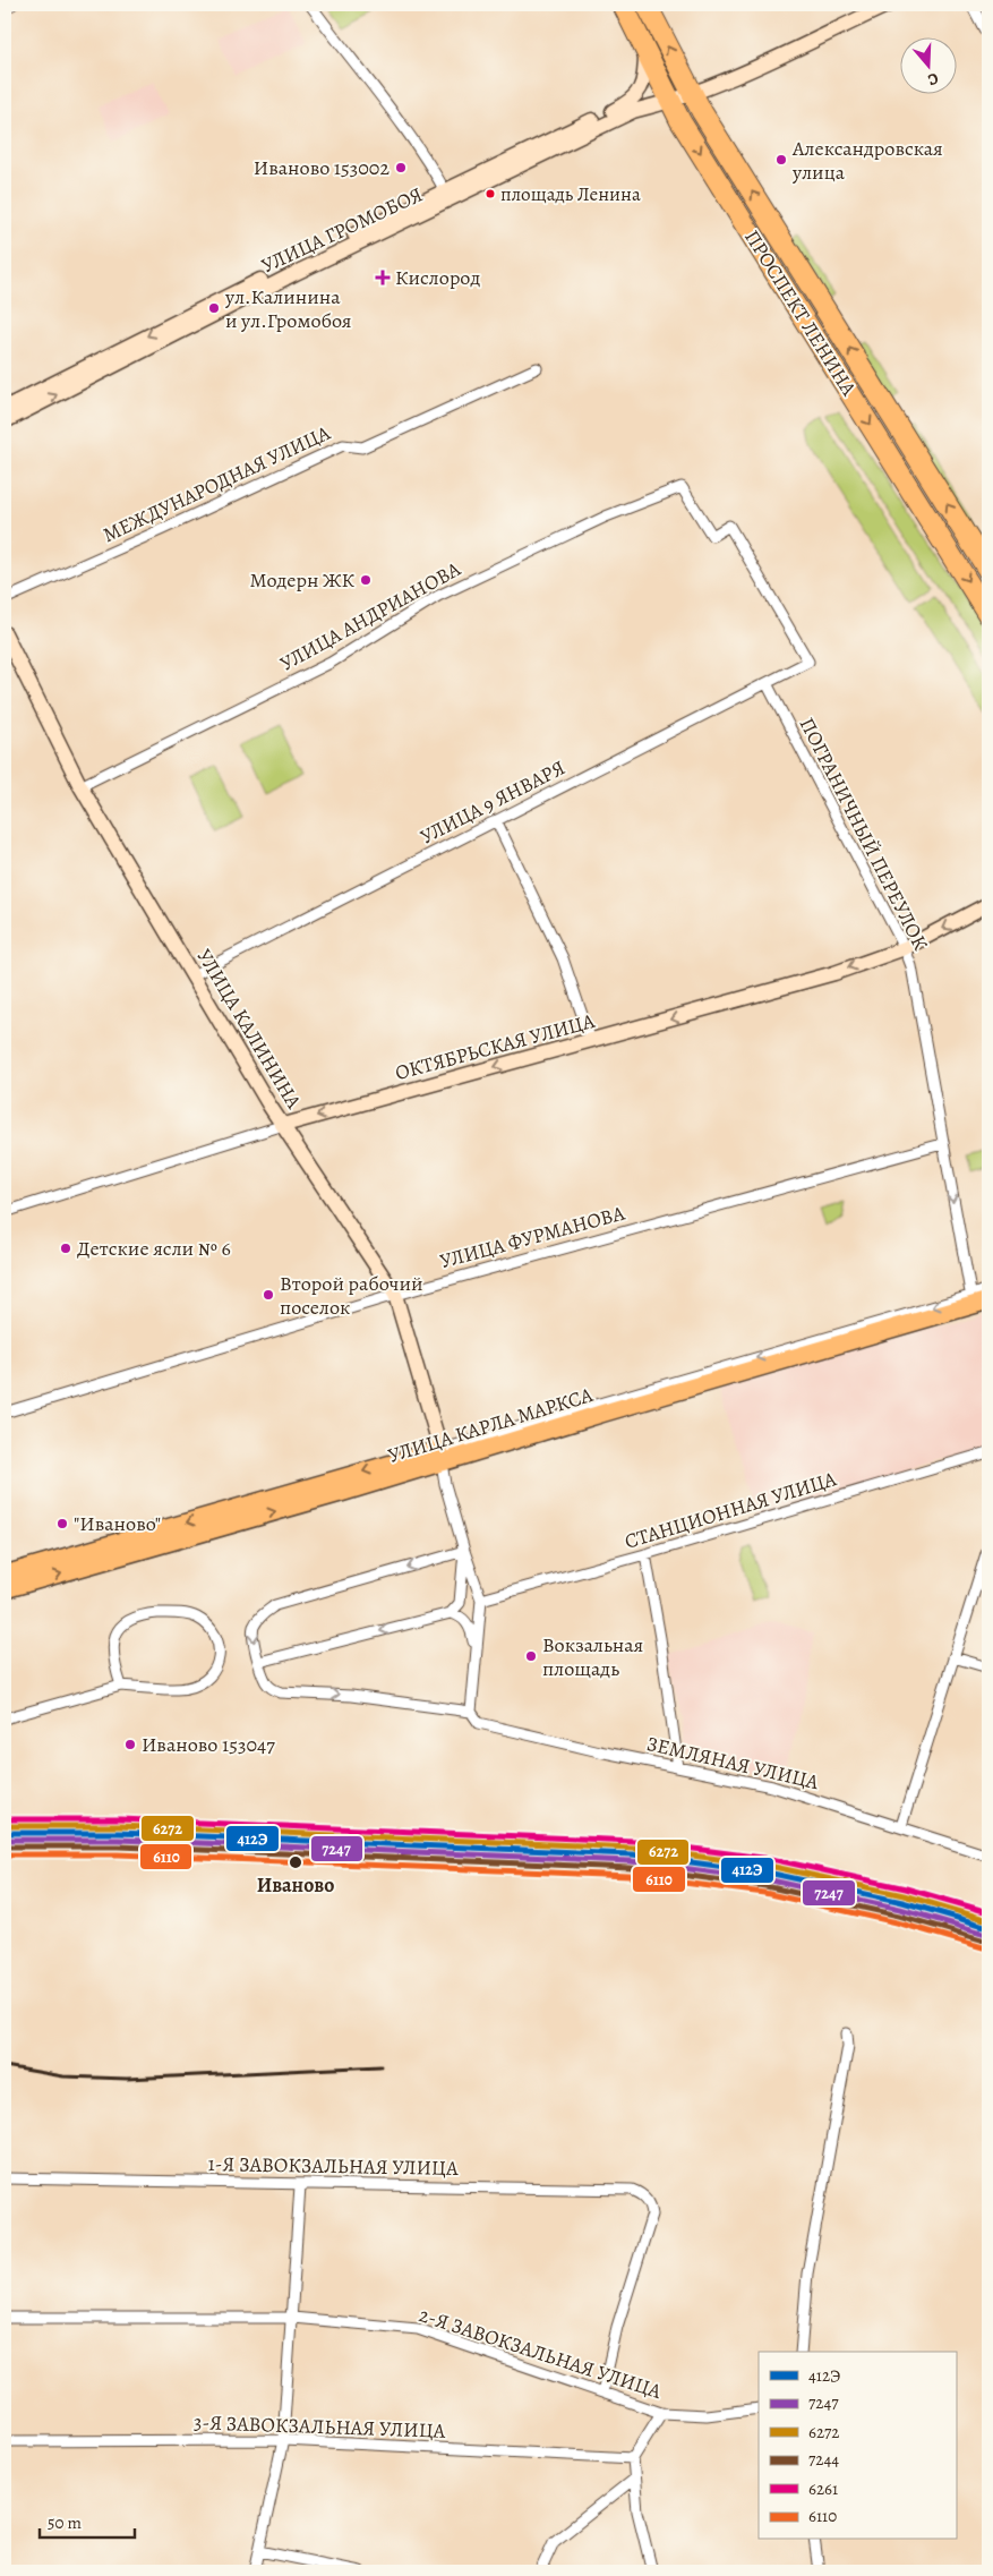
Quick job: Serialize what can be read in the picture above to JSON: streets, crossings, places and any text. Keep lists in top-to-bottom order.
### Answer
{
  "streets": {
    "highway": ["ПРОСПЕКТ ЛЕНИНА"],
    "main road": [
      "УЛИЦА ГРОМОБОЯ",
      "УЛИЦА КАЛИНИНА",
      "ОКТЯБРЬСКАЯ УЛИЦА",
      "УЛИЦА КАРЛА МАРКСА"
    ],
    "street": [
      "МЕЖДУНАРОДНАЯ УЛИЦА",
      "УЛИЦА АНДРИАНОВА",
      "УЛИЦА 9 ЯНВАРЯ",
      "ПОГРАНИЧНЫЙ ПЕРЕУЛОК",
      "УЛИЦА ФУРМАНОВА",
      "СТАНЦИОННАЯ УЛИЦА",
      "ЗЕМЛЯНАЯ УЛИЦА",
      "1-Я ЗАВОКЗАЛЬНАЯ УЛИЦА",
      "2-Я ЗАВОКЗАЛЬНАЯ УЛИЦА",
      "3-Я ЗАВОКЗАЛЬНАЯ УЛИЦА"
    ]
  },
  "crossings": [
    ["УЛИЦА ГРОМОБОЯ", "ПРОСПЕКТ ЛЕНИНА"],
    ["УЛИЦА АНДРИАНОВА", "УЛИЦА 9 ЯНВАРЯ"],
    ["УЛИЦА АНДРИАНОВА", "УЛИЦА КАЛИНИНА"],
    ["УЛИЦА 9 ЯНВАРЯ", "ПОГРАНИЧНЫЙ ПЕРЕУЛОК"],
    ["УЛИЦА 9 ЯНВАРЯ", "УЛИЦА КАЛИНИНА"],
    ["ПОГРАНИЧНЫЙ ПЕРЕУЛОК", "ОКТЯБРЬСКАЯ УЛИЦА"],
    ["ПОГРАНИЧНЫЙ ПЕРЕУЛОК", "УЛИЦА ФУРМАНОВА"],
    ["ПОГРАНИЧНЫЙ ПЕРЕУЛОК", "УЛИЦА КАРЛА МАРКСА"],
    ["УЛИЦА КАЛИНИНА", "ОКТЯБРЬСКАЯ УЛИЦА"],
    ["УЛИЦА КАЛИНИНА", "УЛИЦА ФУРМАНОВА"],
    ["УЛИЦА КАЛИНИНА", "УЛИЦА КАРЛА МАРКСА"],
    ["1-Я ЗАВОКЗАЛЬНАЯ УЛИЦА", "2-Я ЗАВОКЗАЛЬНАЯ УЛИЦА"]
  ],
  "one_way": ["ОКТЯБРЬСКАЯ УЛИЦА"],
  "places": {
    "other": [
      "Александровская улица",
      "Иваново 153002",
      "площадь Ленина",
      "ул.Калинина и ул.Громобоя",
      "Модерн ЖК",
      "Детские ясли № 6",
      "Второй рабочий поселок",
      "\"Иваново\"",
      "Вокзальная площадь",
      "Иваново 153047",
      "Иваново"
    ],
    "health": ["Кислород"]
  },
  "lines": [
    "transit line 6261",
    "transit line 6272",
    "transit line 412Э",
    "transit line 7247",
    "transit line 7244",
    "transit line 6110"
  ],
  "legend": [
    "412Э",
    "7247",
    "6272",
    "7244",
    "6261",
    "6110"
  ],
  "scale_bar": "50 m",
  "north": "bottom"
}
